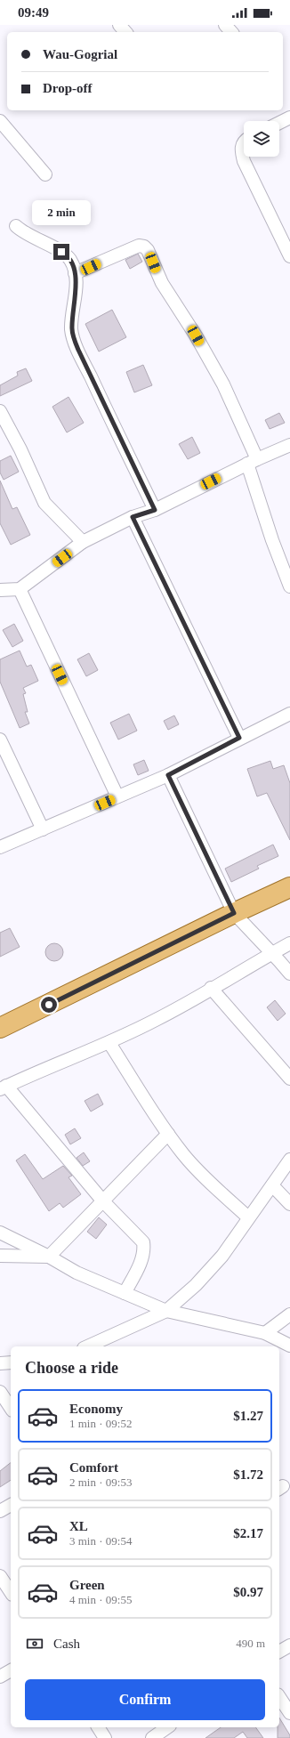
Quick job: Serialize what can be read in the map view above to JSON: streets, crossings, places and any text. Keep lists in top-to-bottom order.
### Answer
{
  "page": {
    "status": "09:49",
    "banner": ["Wau-Gogrial", "Drop-off"],
    "bubble": "2 min",
    "heading": "Choose a ride",
    "list": [
      {
        "name": "Economy",
        "note": "1 min · 09:52",
        "value": "$1.27"
      },
      {
        "name": "Comfort",
        "note": "2 min · 09:53",
        "value": "$1.72"
      },
      {
        "name": "XL",
        "note": "3 min · 09:54",
        "value": "$2.17"
      },
      {
        "name": "Green",
        "note": "4 min · 09:55",
        "value": "$0.97"
      }
    ],
    "pay": ["Cash", "490 m"],
    "buttons": "Confirm"
  }
}
